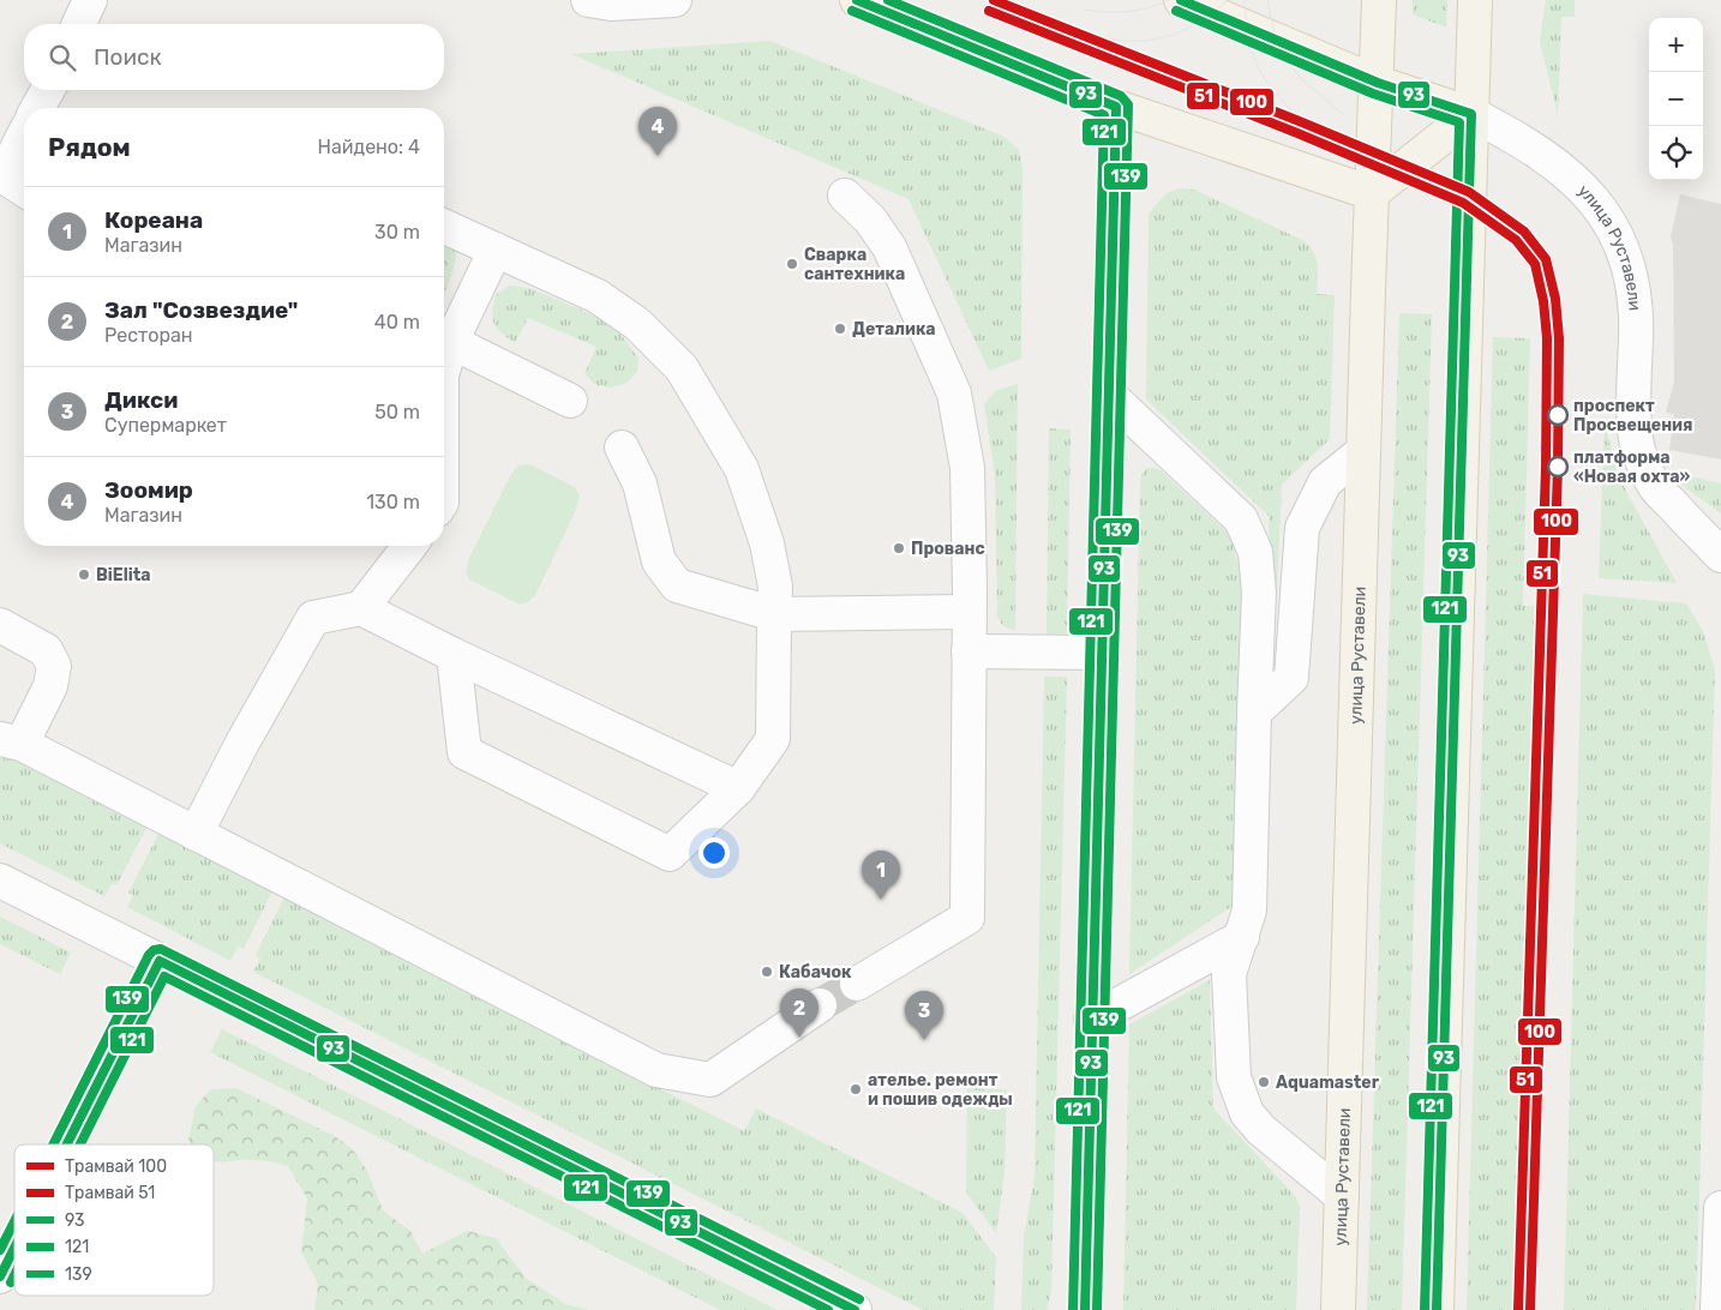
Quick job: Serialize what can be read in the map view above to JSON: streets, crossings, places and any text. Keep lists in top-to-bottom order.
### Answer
{
  "streets": {
    "main road": ["улица Руставели"]
  },
  "places": [
    "Сварка сантехника",
    "Деталика",
    "проспект Просвещения",
    "платформа «Новая охта»",
    "Прованс",
    "BiElita",
    "Кабачок",
    "Aquamaster",
    "ателье. ремонт и пошив одежды"
  ],
  "lines": [
    "tram line 100",
    "transit line 93",
    "transit line 139",
    "tram line 51",
    "transit line 121"
  ],
  "legend": [
    "Трамвай 100",
    "Трамвай 51",
    "93",
    "121",
    "139"
  ],
  "page": {
    "map_buttons": ["+", "−"],
    "search": "Поиск",
    "pins": [
      "4",
      "1",
      "2",
      "3"
    ],
    "heading": ["Рядом", "Найдено: 4"],
    "list": [
      {
        "mark": "1",
        "name": "Кореана",
        "note": "Магазин",
        "value": "30 m"
      },
      {
        "mark": "2",
        "name": "Зал \"Созвездие\"",
        "note": "Ресторан",
        "value": "40 m"
      },
      {
        "mark": "3",
        "name": "Дикси",
        "note": "Супермаркет",
        "value": "50 m"
      },
      {
        "mark": "4",
        "name": "Зоомир",
        "note": "Магазин",
        "value": "130 m"
      }
    ]
  }
}
